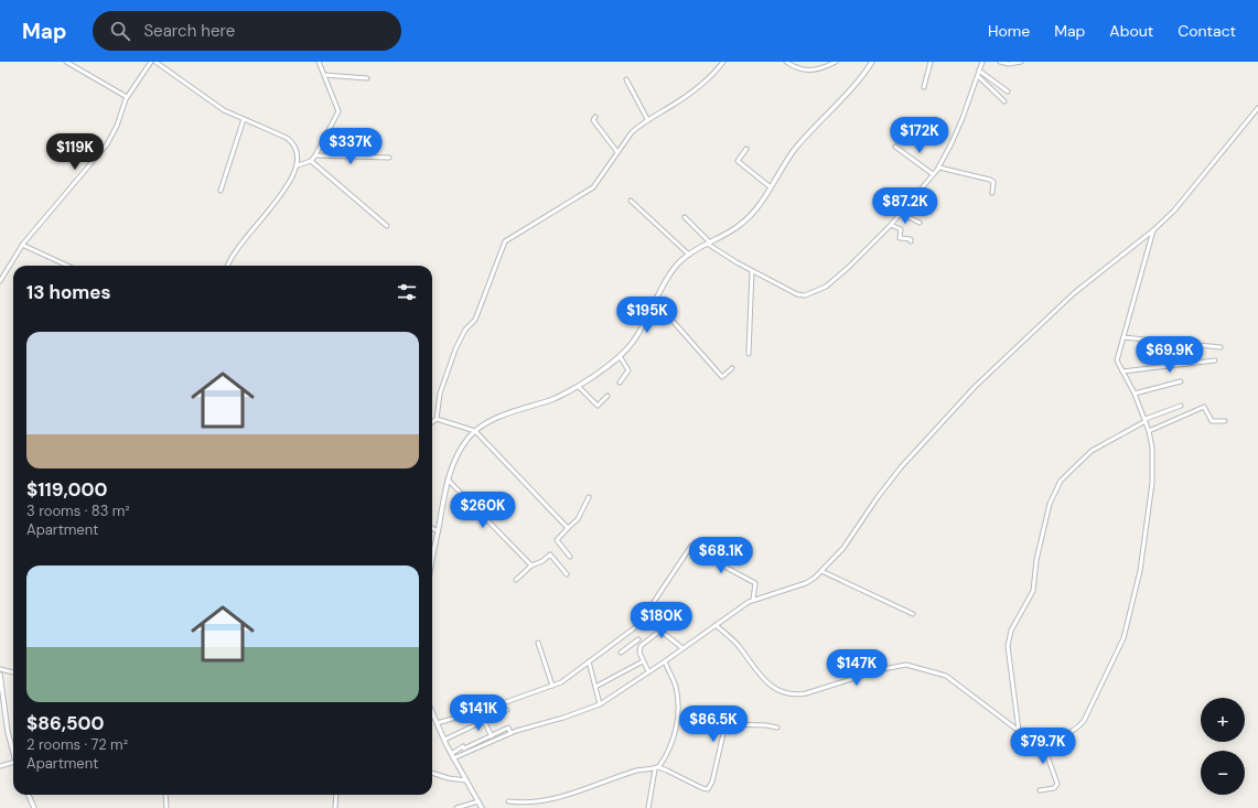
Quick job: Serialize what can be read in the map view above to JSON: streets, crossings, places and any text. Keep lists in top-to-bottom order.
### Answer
{
  "page": {
    "header": "Map",
    "search": "Search here",
    "nav": [
      "Home",
      "Map",
      "About",
      "Contact"
    ],
    "price": [
      "$172K",
      "$337K",
      "$119K",
      "$87.2K",
      "$195K",
      "$69.9K",
      "$260K",
      "$68.1K",
      "$180K",
      "$147K",
      "$141K",
      "$86.5K",
      "$79.7K"
    ],
    "heading": "13 homes",
    "list": [
      {
        "name": "$119,000",
        "note": "3 rooms · 83 m² · Apartment"
      },
      {
        "name": "$86,500",
        "note": "2 rooms · 72 m² · Apartment"
      }
    ],
    "map_buttons": ["+", "−"]
  }
}
